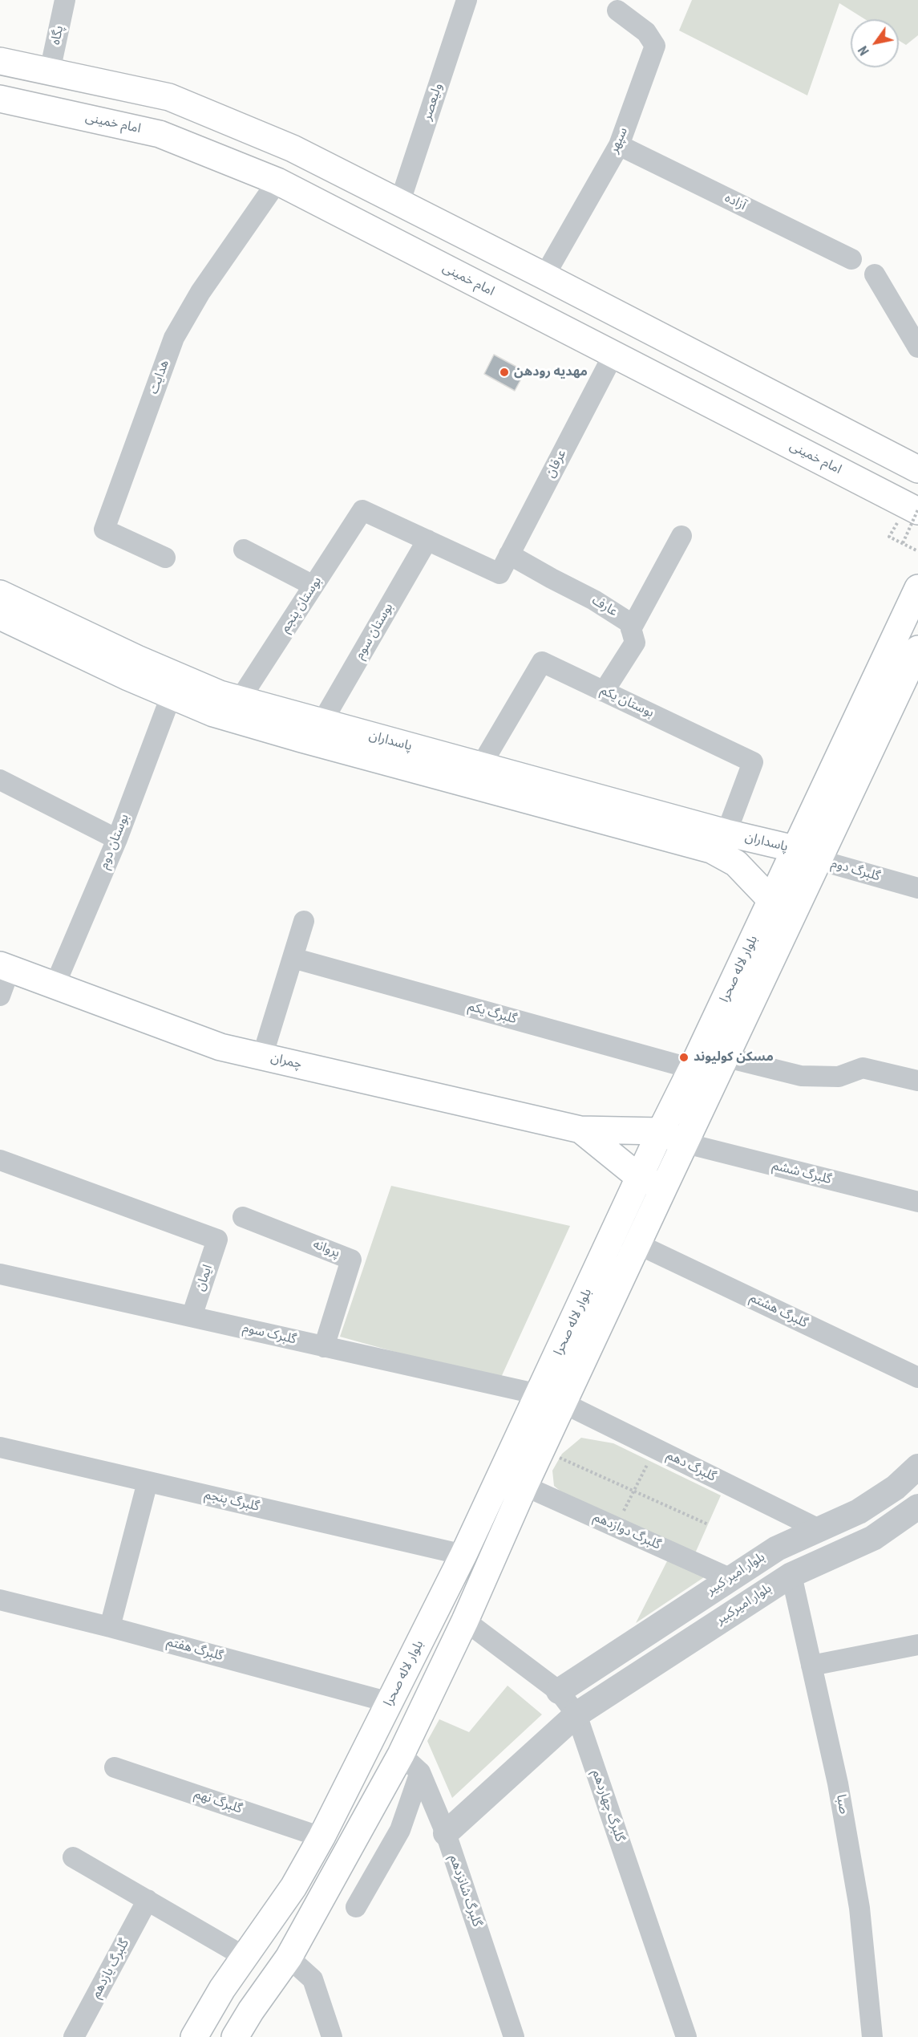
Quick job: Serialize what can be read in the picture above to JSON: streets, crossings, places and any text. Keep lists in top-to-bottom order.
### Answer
{
  "streets": {
    "main road": [
      "امام خمینی",
      "پاسداران",
      "بلوار لاله صحرا",
      "چمران"
    ],
    "street": [
      "پگاه",
      "ولیعصر",
      "سپهر",
      "آزاده",
      "هدایت",
      "عرفان",
      "بوستان پنجم",
      "عارف",
      "بوستان سوم",
      "بوستان یکم",
      "بوستان دوم",
      "گلبرگ دوم",
      "گلبرگ یکم",
      "گلبرگ ششم",
      "پروانه",
      "ایمان",
      "گلبرگ هشتم",
      "گلبرک سوم",
      "گلبرگ دهم",
      "گلبرگ پنجم",
      "گلبرگ دوازدهم",
      "بلوار امیر کبیر",
      "بلوار امیرکبیر",
      "گلبرگ هفتم",
      "گلبرگ نهم",
      "صبا",
      "گلبرگ چهاردهم",
      "گلبرگ شانزدهم",
      "گلبرگ یازدهم"
    ]
  },
  "crossings": [
    ["امام خمینی", "هدایت"],
    ["امام خمینی", "عرفان"],
    ["سپهر", "آزاده"],
    ["عرفان", "بوستان پنجم"],
    ["عرفان", "عارف"],
    ["عرفان", "بوستان سوم"],
    ["بوستان پنجم", "بوستان سوم"],
    ["بوستان پنجم", "پاسداران"],
    ["بوستان سوم", "پاسداران"],
    ["بوستان یکم", "پاسداران"],
    ["پاسداران", "بوستان دوم"],
    ["پاسداران", "گلبرگ دوم"],
    ["پاسداران", "بلوار لاله صحرا"],
    ["بوستان دوم", "چمران"],
    ["گلبرگ دوم", "بلوار لاله صحرا"],
    ["بلوار لاله صحرا", "گلبرگ یکم"],
    ["بلوار لاله صحرا", "چمران"],
    ["بلوار لاله صحرا", "گلبرگ ششم"],
    ["بلوار لاله صحرا", "گلبرگ هشتم"],
    ["بلوار لاله صحرا", "گلبرک سوم"],
    ["بلوار لاله صحرا", "گلبرگ دهم"],
    ["بلوار لاله صحرا", "گلبرگ پنجم"],
    ["بلوار لاله صحرا", "گلبرگ دوازدهم"],
    ["بلوار لاله صحرا", "گلبرگ هفتم"],
    ["بلوار لاله صحرا", "گلبرگ نهم"],
    ["بلوار لاله صحرا", "گلبرگ چهاردهم"],
    ["بلوار لاله صحرا", "گلبرگ شانزدهم"],
    ["چمران", "گلبرگ ششم"],
    ["پروانه", "گلبرک سوم"],
    ["ایمان", "گلبرک سوم"],
    ["گلبرک سوم", "گلبرگ دهم"],
    ["گلبرگ دهم", "بلوار امیر کبیر"],
    ["گلبرگ دوازدهم", "بلوار امیر کبیر"],
    ["بلوار امیر کبیر", "گلبرگ چهاردهم"],
    ["بلوار امیرکبیر", "صبا"],
    ["بلوار امیرکبیر", "گلبرگ چهاردهم"],
    ["بلوار امیرکبیر", "گلبرگ شانزدهم"]
  ],
  "places": ["مهدیه رودهن", "مسکن کولیوند"],
  "north": "bottom left"
}
